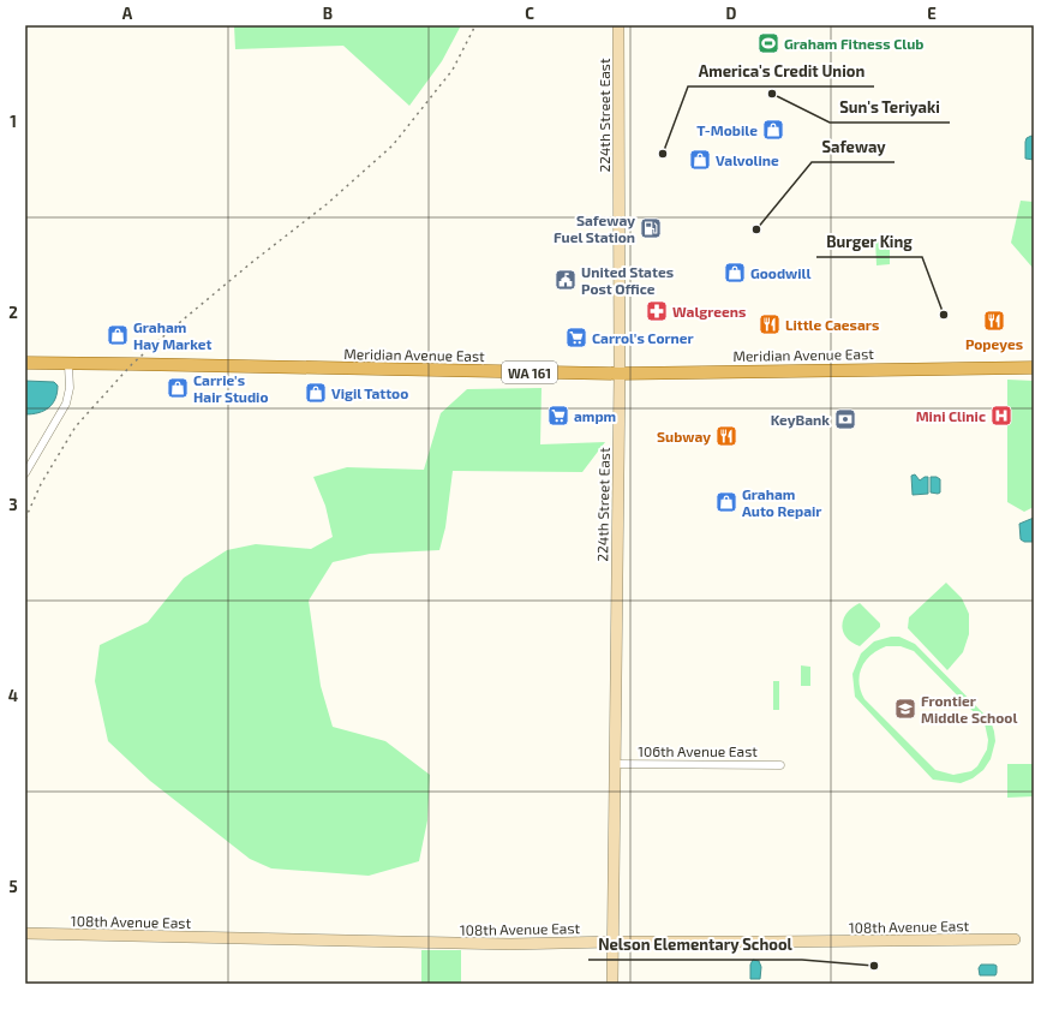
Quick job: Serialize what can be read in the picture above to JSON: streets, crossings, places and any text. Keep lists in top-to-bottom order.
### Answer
{
  "streets": {
    "main road": ["Meridian Avenue East", "WA 161"],
    "street": ["224th Street East", "106th Avenue East", "108th Avenue East"]
  },
  "crossings": [
    ["224th Street East", "Meridian Avenue East"],
    ["224th Street East", "106th Avenue East"],
    ["224th Street East", "108th Avenue East"]
  ],
  "places": {
    "sports": ["Graham Fitness Club"],
    "other": [
      "Sun's Teriyaki",
      "America's Credit Union",
      "Safeway",
      "Burger King",
      "Nelson Elementary School"
    ],
    "shop": [
      "T-Mobile",
      "Valvoline",
      "Goodwill",
      "Graham Hay Market",
      "Carrie's Hair Studio",
      "Vigil Tattoo",
      "Graham Auto Repair"
    ],
    "fuel station": ["Safeway Fuel Station"],
    "public building": ["United States Post Office"],
    "pharmacy": ["Walgreens"],
    "restaurant": ["Popeyes", "Little Caesars", "Subway"],
    "supermarket": ["Carrol's Corner", "ampm"],
    "hospital": ["Mini Clinic"],
    "bank": ["KeyBank"],
    "school or university": ["Frontier Middle School"]
  },
  "grid": {
    "columns": [
      "A",
      "B",
      "C",
      "D",
      "E"
    ],
    "rows": [
      "1",
      "2",
      "3",
      "4",
      "5"
    ]
  }
}
